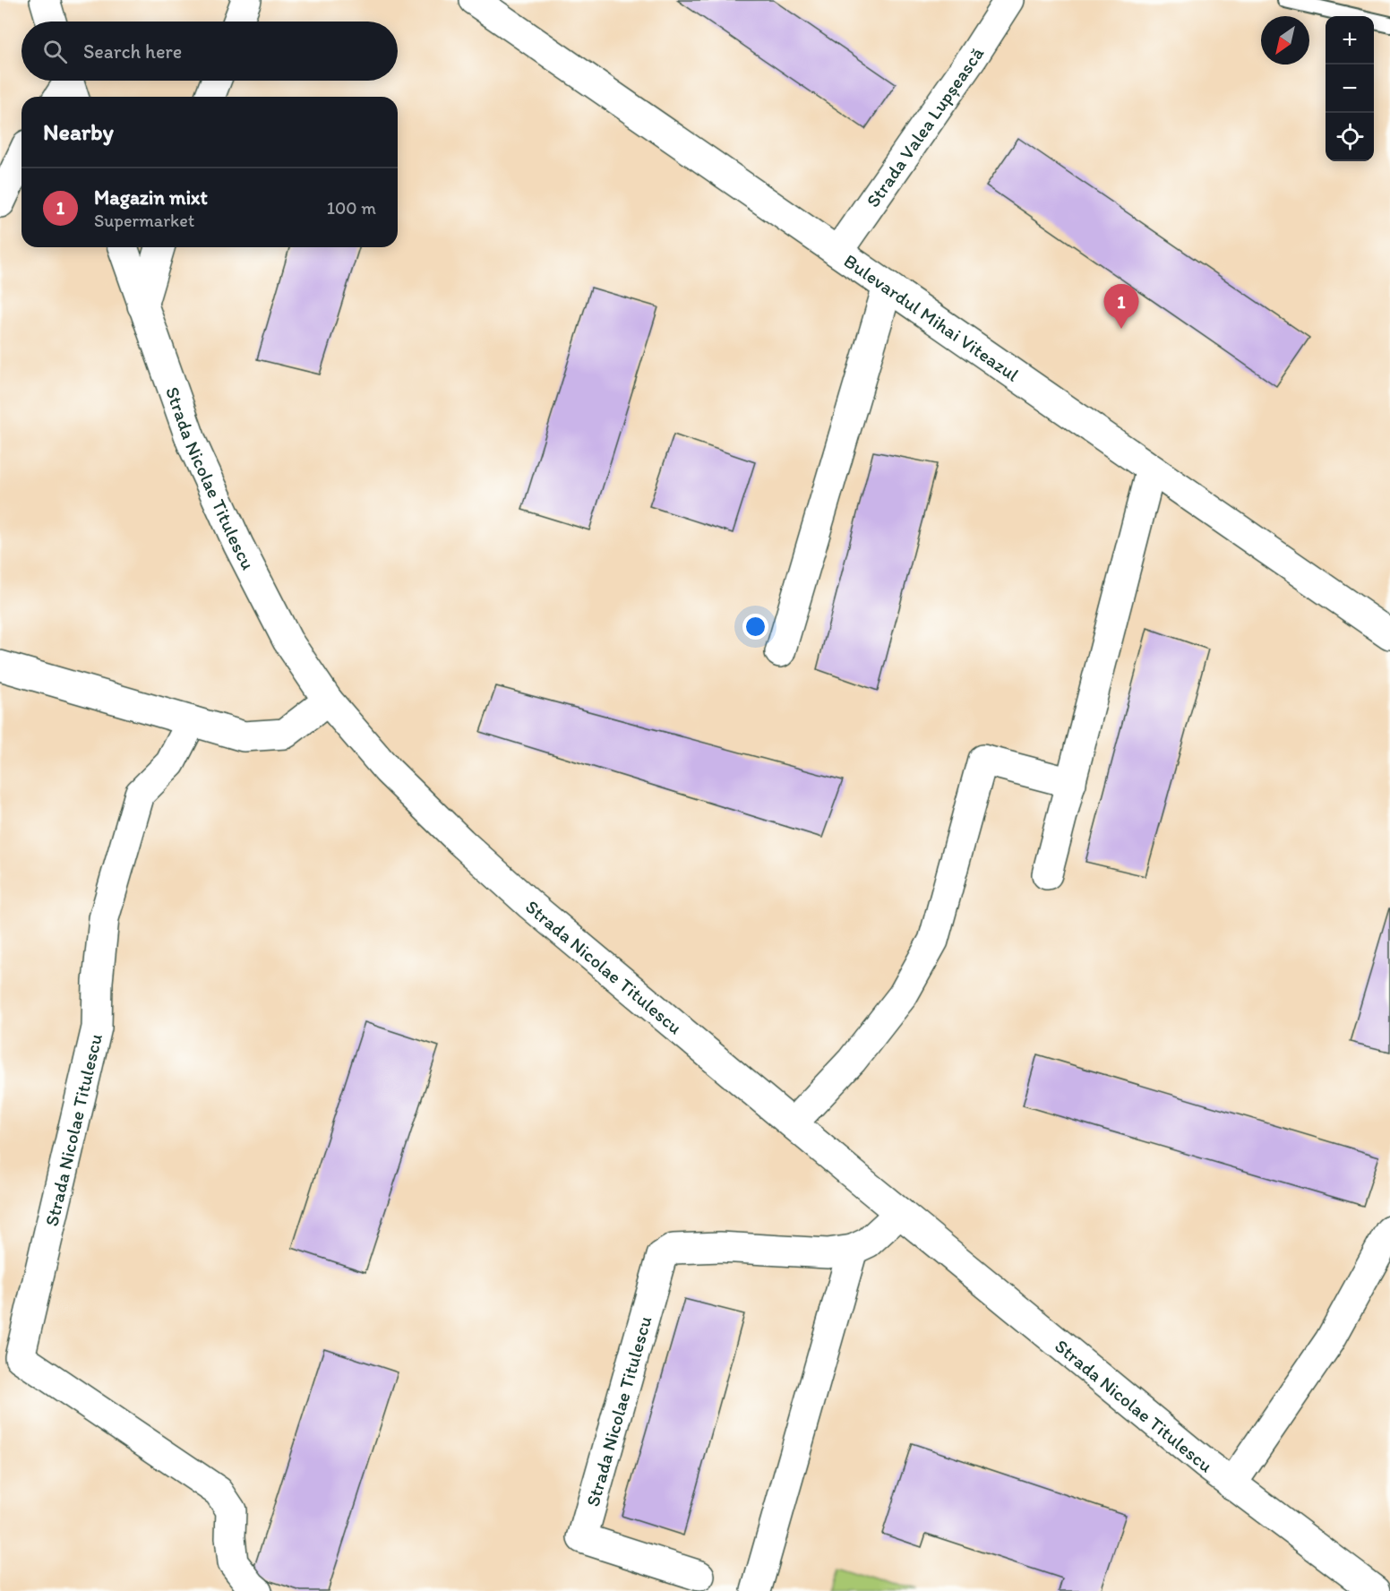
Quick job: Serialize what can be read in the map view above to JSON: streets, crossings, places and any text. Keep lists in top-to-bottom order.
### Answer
{
  "streets": {
    "street": ["Strada Valea Lupșească", "Bulevardul Mihai Viteazul", "Strada Nicolae Titulescu"]
  },
  "crossings": [
    ["Strada Valea Lupșească", "Bulevardul Mihai Viteazul"]
  ],
  "north": "bottom left",
  "page": {
    "map_buttons": ["+", "−"],
    "search": "Search here",
    "heading": "Nearby",
    "list": [
      {
        "mark": "1",
        "name": "Magazin mixt",
        "note": "Supermarket",
        "value": "100 m"
      }
    ],
    "pins": "1"
  }
}
